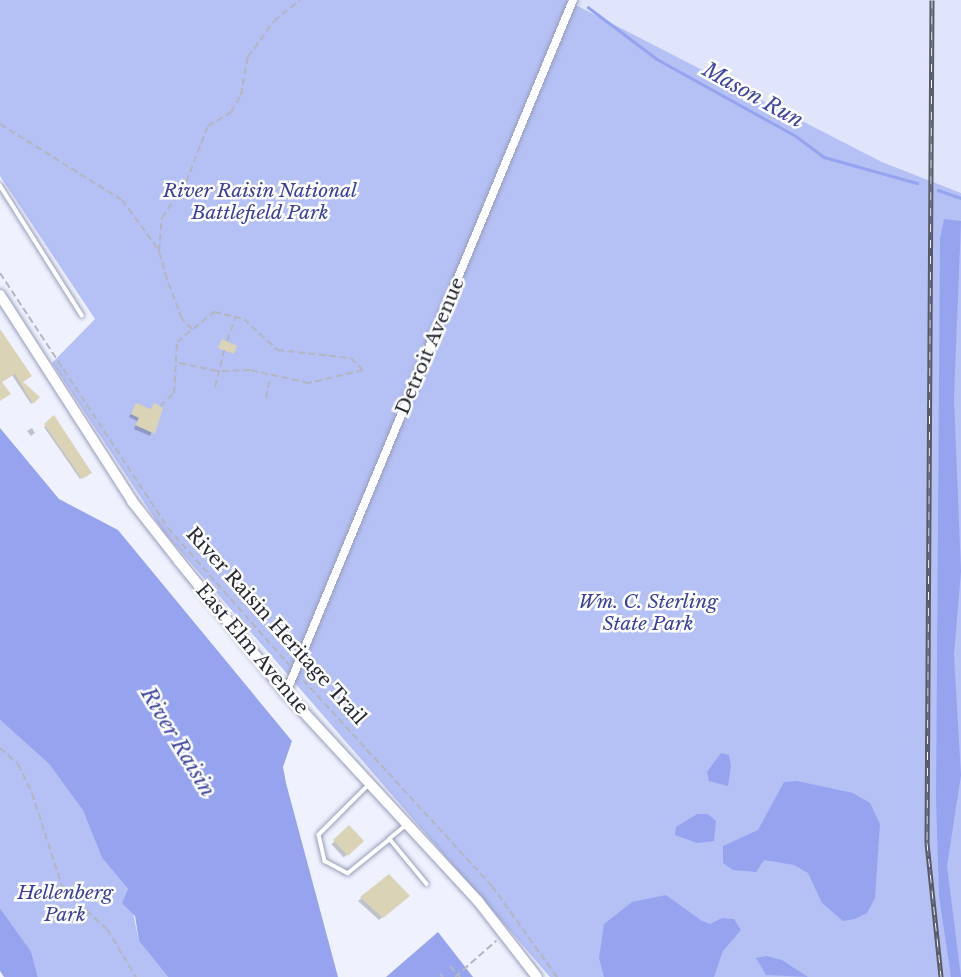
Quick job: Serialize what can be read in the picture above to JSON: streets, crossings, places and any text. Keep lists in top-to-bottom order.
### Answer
{
  "streets": {
    "main road": ["East Elm Avenue"],
    "street": ["Detroit Avenue"],
    "path": ["River Raisin Heritage Trail"]
  },
  "crossings": [
    ["Detroit Avenue", "River Raisin Heritage Trail"],
    ["Detroit Avenue", "East Elm Avenue"]
  ],
  "water": ["Mason Run", "River Raisin"],
  "parks": ["River Raisin National Battlefield Park", "Wm. C. Sterling State Park", "Hellenberg Park"]
}
